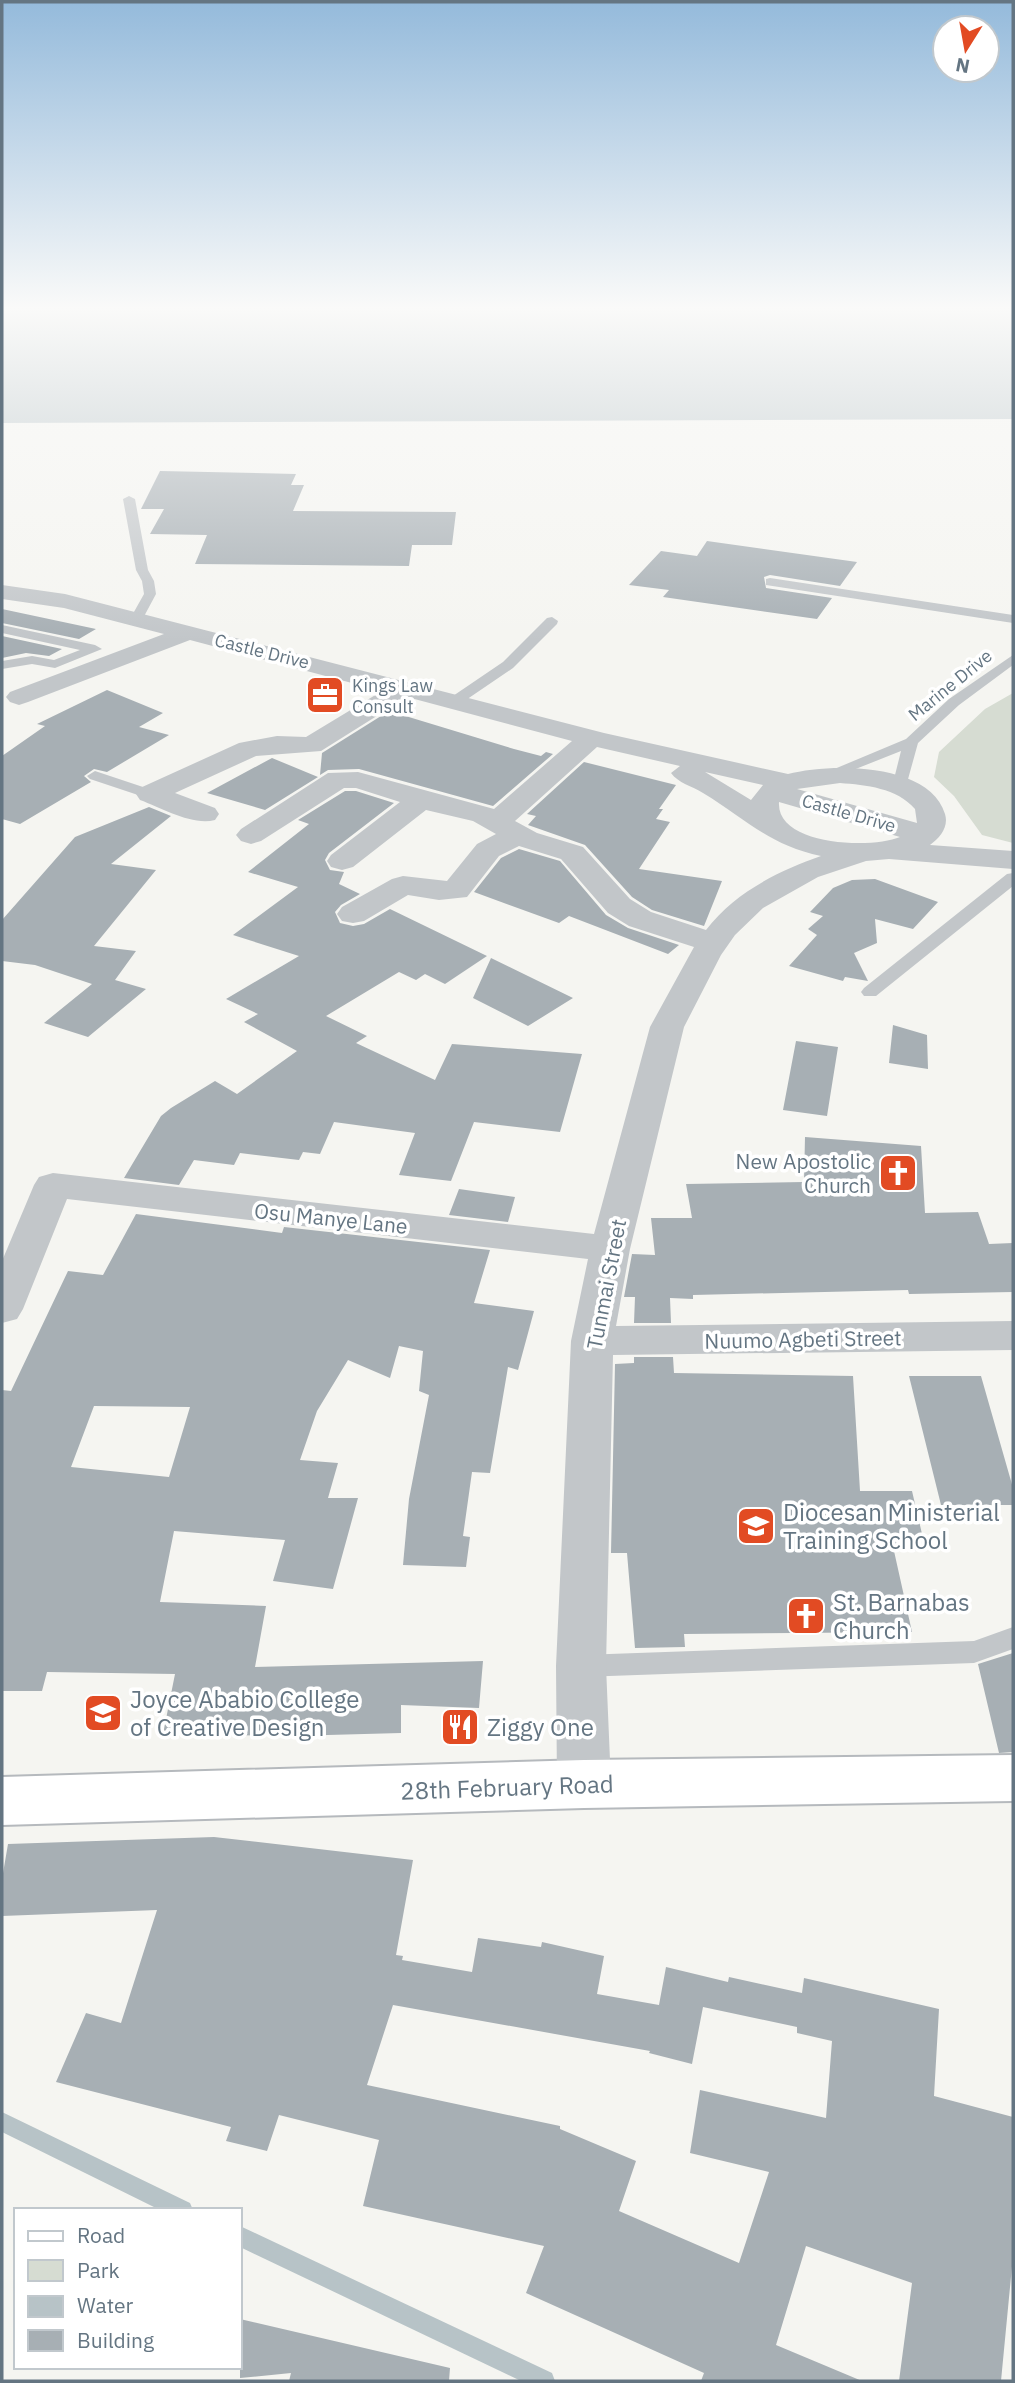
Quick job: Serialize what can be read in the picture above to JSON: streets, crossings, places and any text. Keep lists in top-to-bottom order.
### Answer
{
  "streets": {
    "main road": ["28th February Road"],
    "street": [
      "Castle Drive",
      "Osu Manye Lane",
      "Tunmai Street",
      "Nuumo Agbeti Street"
    ],
    "lane": ["Marine Drive"]
  },
  "crossings": [
    ["Castle Drive", "Tunmai Street"],
    ["Osu Manye Lane", "Tunmai Street"],
    ["Tunmai Street", "Nuumo Agbeti Street"],
    ["Tunmai Street", "28th February Road"]
  ],
  "places": {
    "office": ["Kings Law Consult"],
    "church": ["New Apostolic Church", "St. Barnabas Church"],
    "school or university": ["Diocesan Ministerial Training School", "Joyce Ababio College of Creative Design"],
    "restaurant": ["Ziggy One"]
  },
  "legend": [
    "Road",
    "Park",
    "Water",
    "Building"
  ],
  "north": "bottom"
}
